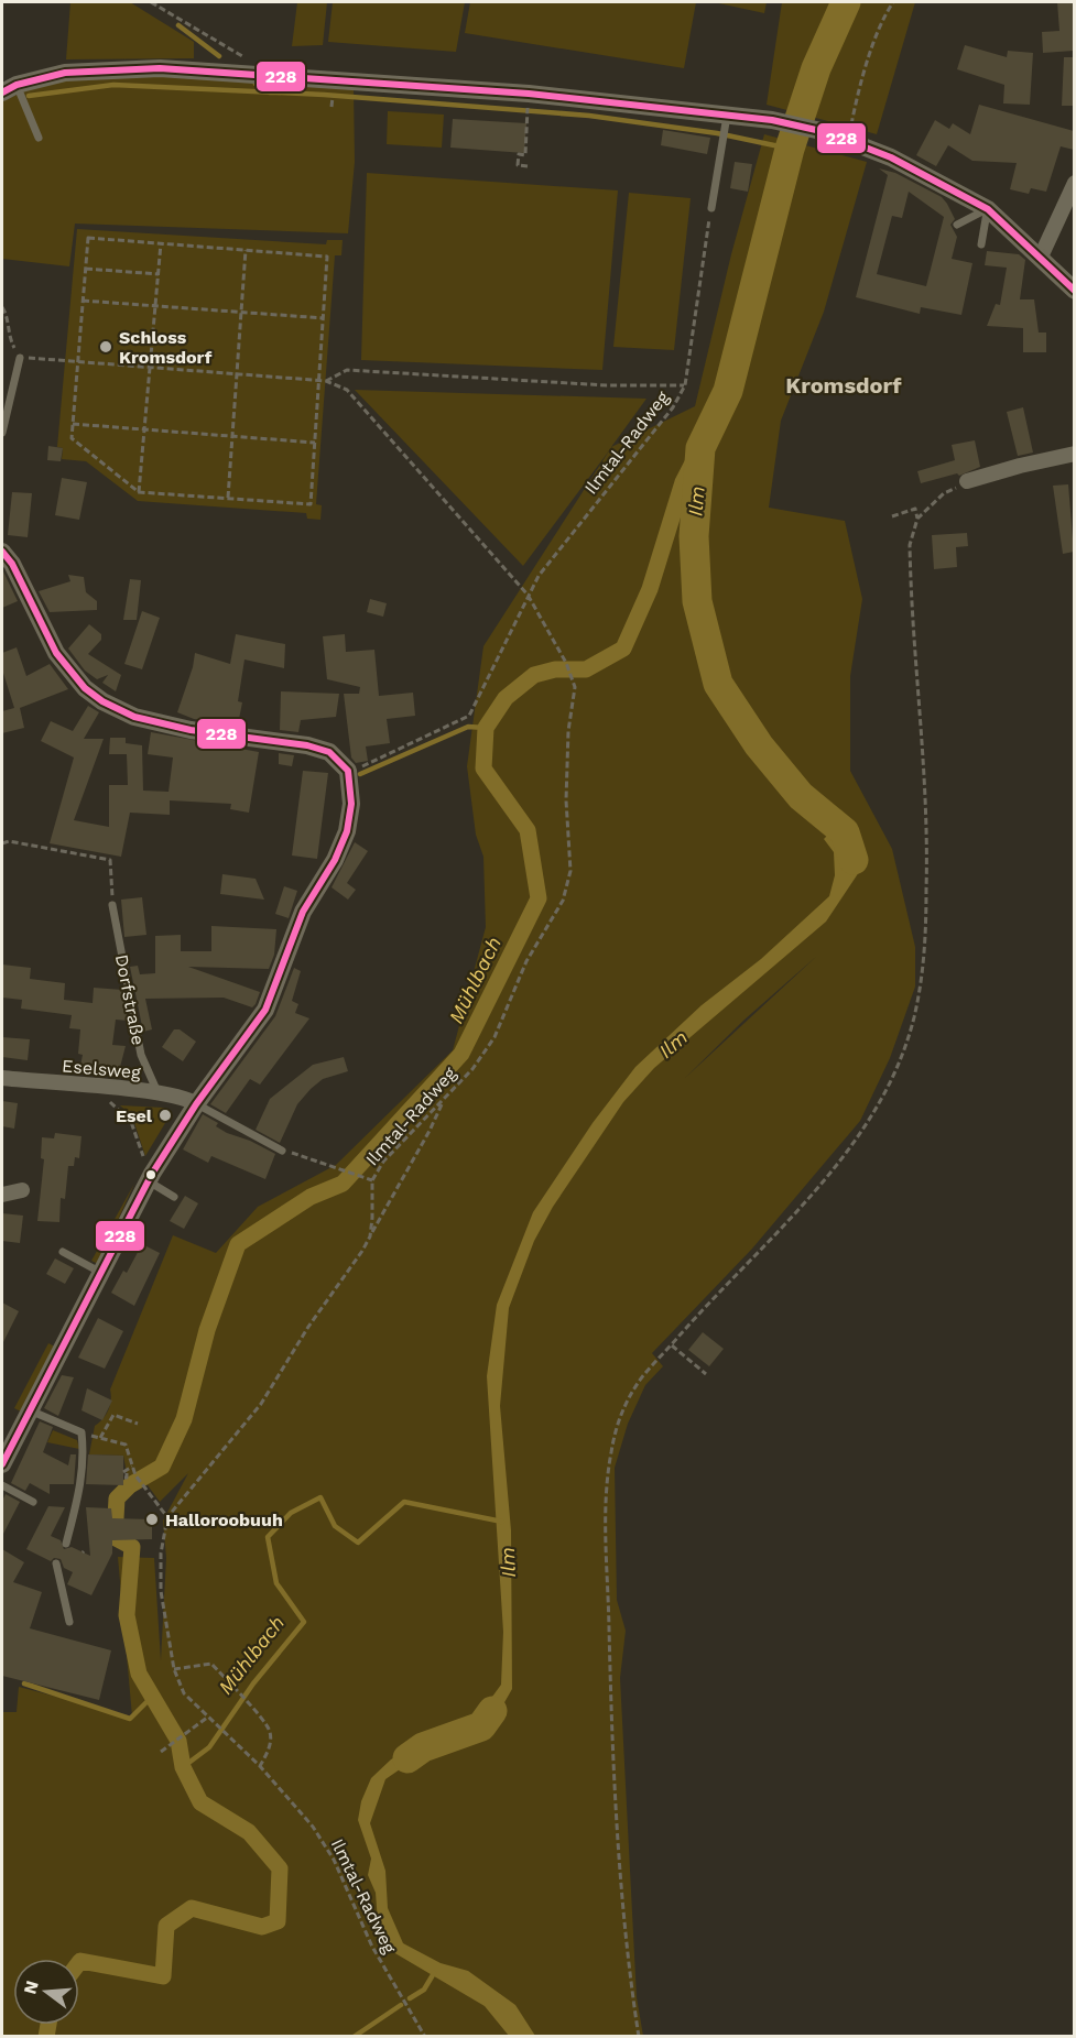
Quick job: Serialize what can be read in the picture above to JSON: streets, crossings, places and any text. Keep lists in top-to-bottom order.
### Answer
{
  "streets": {
    "street": ["Eselsweg"],
    "lane": ["Dorfstraße"],
    "path": ["Ilmtal-Radweg"]
  },
  "crossings": [
    ["Dorfstraße", "Eselsweg"]
  ],
  "districts": ["Kromsdorf"],
  "water": ["Ilm", "Mühlbach"],
  "places": ["Schloss Kromsdorf", "Esel", "Halloroobuuh"],
  "lines": ["transit line 228"],
  "north": "left"
}
